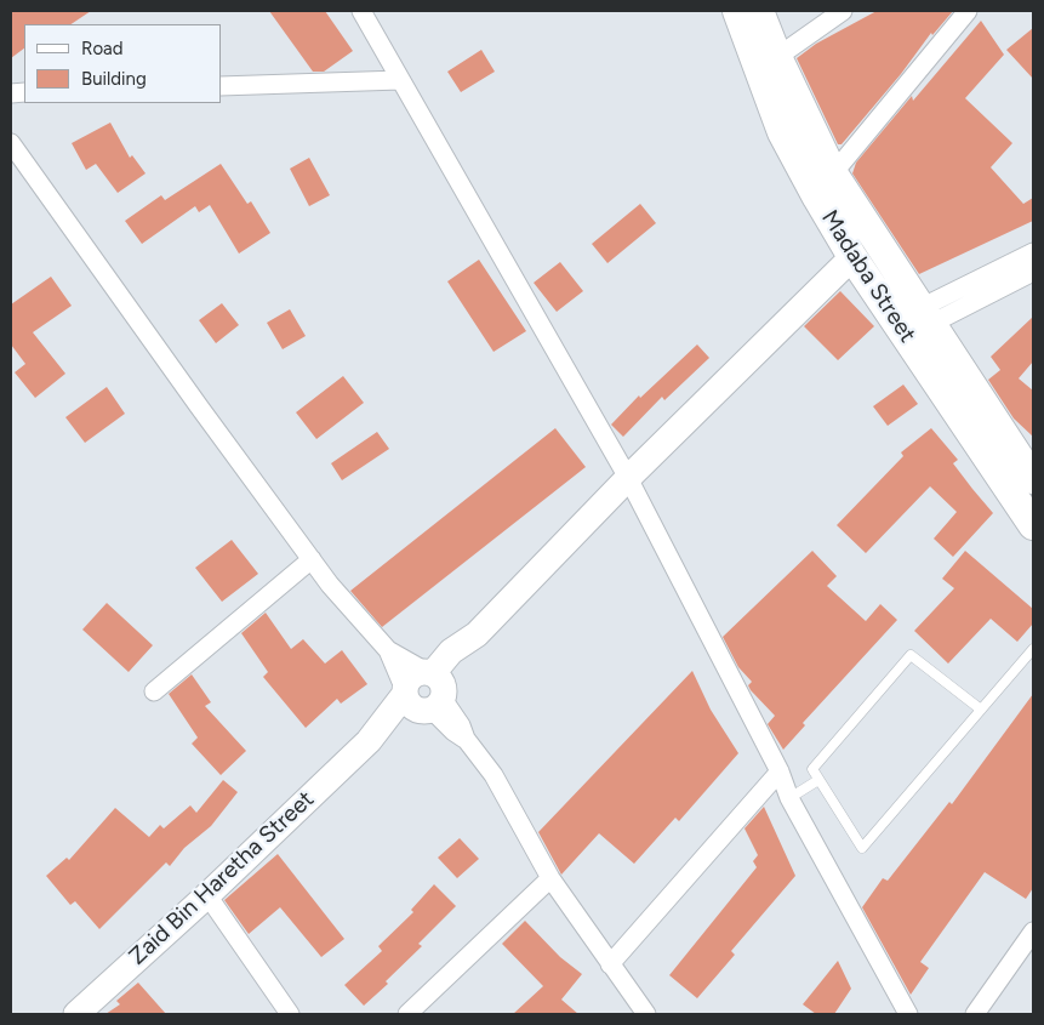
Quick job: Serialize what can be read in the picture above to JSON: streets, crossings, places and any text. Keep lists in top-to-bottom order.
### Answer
{
  "streets": {
    "main road": ["Madaba Street"],
    "street": ["Zaid Bin Haretha Street"]
  },
  "legend": ["Road", "Building"]
}
